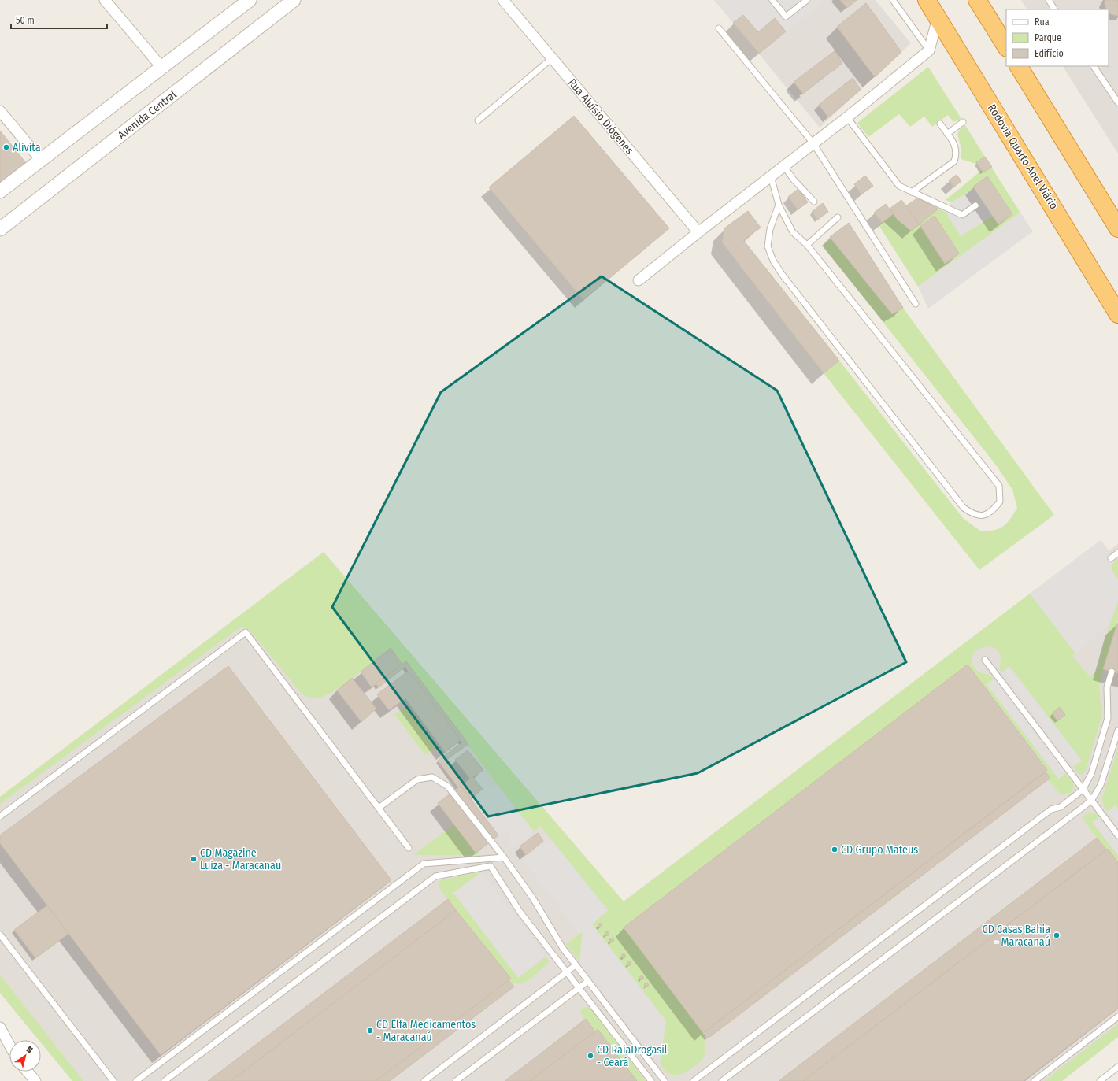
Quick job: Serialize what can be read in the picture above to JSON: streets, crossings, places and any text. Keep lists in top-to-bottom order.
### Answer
{
  "streets": {
    "highway": ["Rodovia Quarto Anel Viário"],
    "street": ["Avenida Central", "Rua Aluísio Diógenes"]
  },
  "places": [
    "Alivita",
    "CD Grupo Mateus",
    "CD Magazine Luiza - Maracanaú",
    "CD Casas Bahia - Maracanaú",
    "CD Elfa Medicamentos - Maracanaú",
    "CD RaiaDrogasil - Ceará"
  ],
  "legend": ["Rua", "Parque", "Edifício"],
  "scale_bar": "50 m",
  "north": "top right"
}
